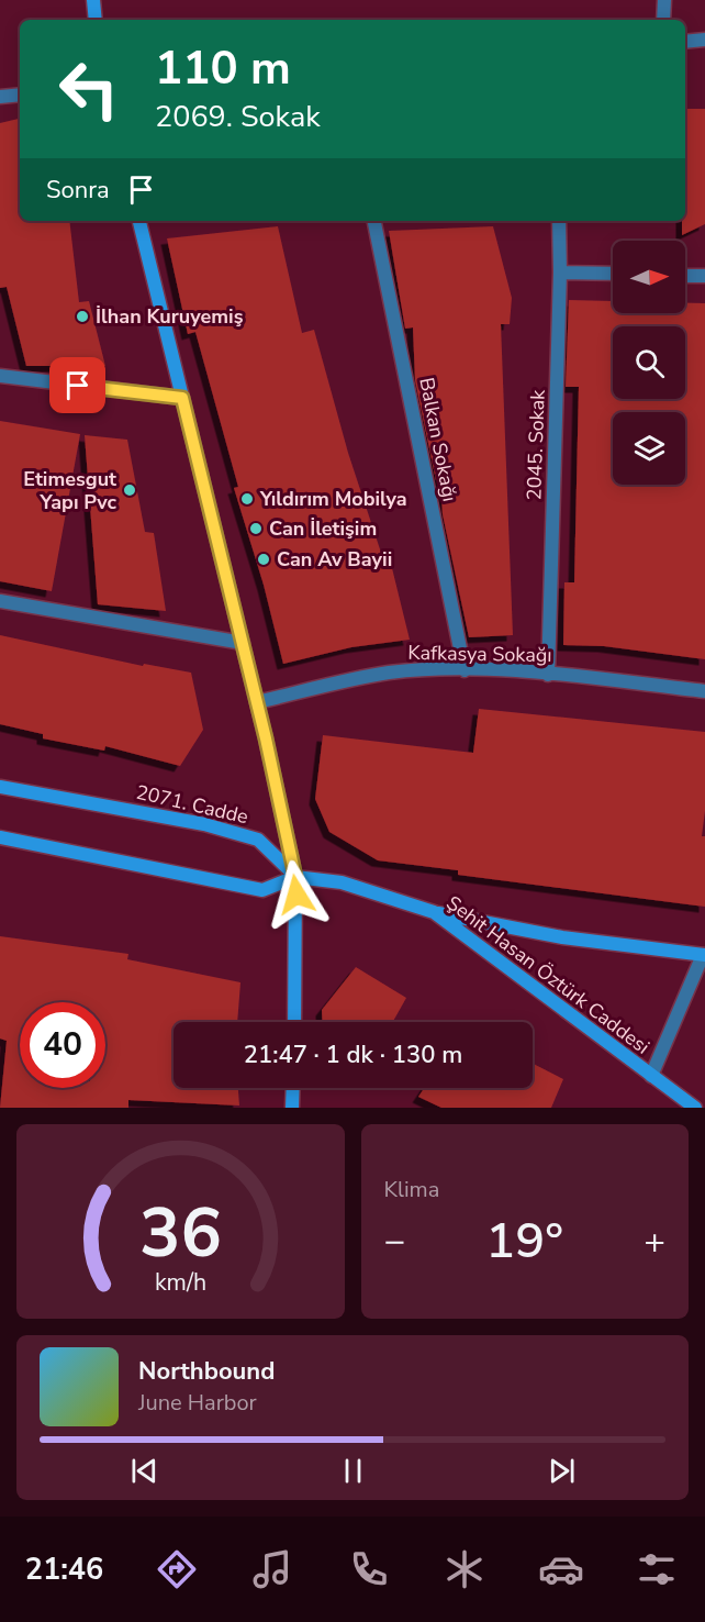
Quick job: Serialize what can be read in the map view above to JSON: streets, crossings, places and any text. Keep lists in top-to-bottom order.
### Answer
{
  "streets": {
    "street": [
      "Balkan Sokağı",
      "2045. Sokak",
      "Kafkasya Sokağı",
      "2071. Cadde",
      "Şehit Hasan Öztürk Caddesi"
    ]
  },
  "crossings": [
    ["Balkan Sokağı", "Kafkasya Sokağı"],
    ["2045. Sokak", "Kafkasya Sokağı"],
    ["2071. Cadde", "Şehit Hasan Öztürk Caddesi"]
  ],
  "places": [
    "İlhan Kuruyemiş",
    "Etimesgut Yapı Pvc",
    "Yıldırım Mobilya",
    "Can İletişim",
    "Can Av Bayii"
  ],
  "north": "right",
  "page": {
    "turn": ["110 m", "2069. Sokak"],
    "then": "Sonra",
    "limit": "40",
    "trip": "21:47 · 1 dk · 130 m",
    "tile": "Klima",
    "heat": ["−", "19°", "+"],
    "song": ["Northbound", "June Harbor"],
    "tabs": "21:46",
    "gauge": ["36", "km/h"]
  }
}
